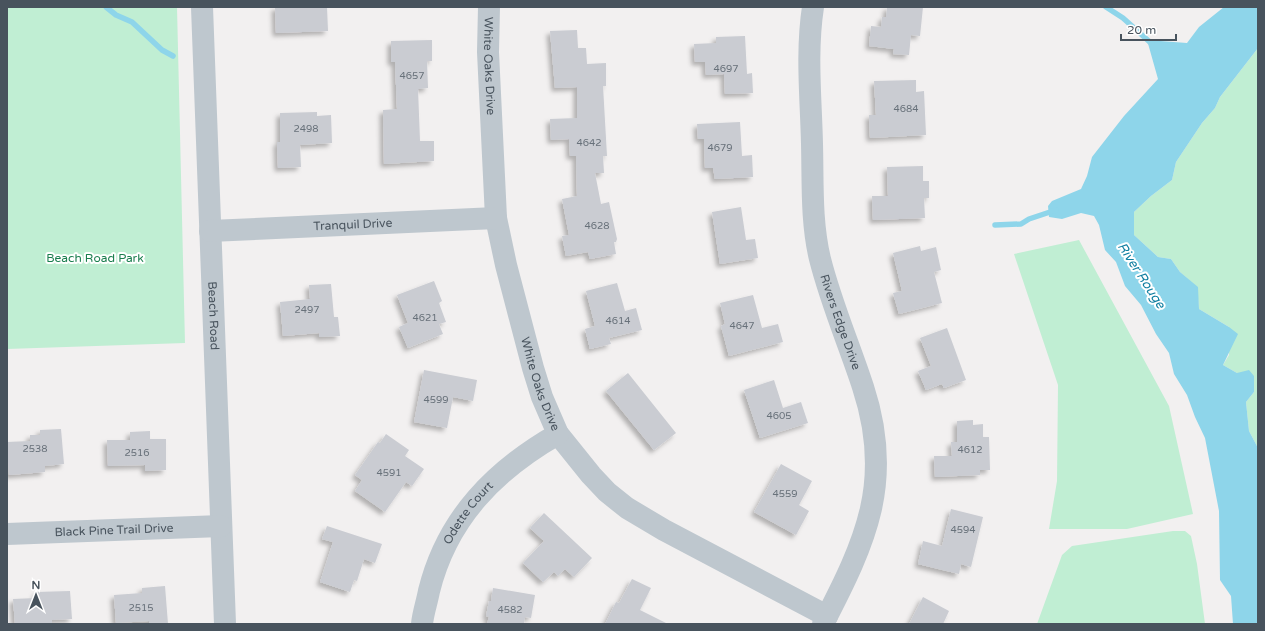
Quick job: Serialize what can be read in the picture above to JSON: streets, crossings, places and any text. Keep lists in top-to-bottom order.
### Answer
{
  "streets": {
    "street": [
      "White Oaks Drive",
      "Tranquil Drive",
      "Beach Road",
      "Rivers Edge Drive",
      "Odette Court",
      "Black Pine Trail Drive"
    ]
  },
  "crossings": [
    ["White Oaks Drive", "Tranquil Drive"],
    ["White Oaks Drive", "Rivers Edge Drive"],
    ["White Oaks Drive", "Odette Court"],
    ["Tranquil Drive", "Beach Road"],
    ["Beach Road", "Black Pine Trail Drive"]
  ],
  "water": ["River Rouge"],
  "parks": ["Beach Road Park"],
  "house_numbers": [
    "4697",
    "4657",
    "4684",
    "2498",
    "4642",
    "4679",
    "4628",
    "2497",
    "4621",
    "4614",
    "4647",
    "4599",
    "4605",
    "2538",
    "4612",
    "2516",
    "4591",
    "4559",
    "4594",
    "2515",
    "4582"
  ],
  "scale_bar": "20 m",
  "north": "top"
}
